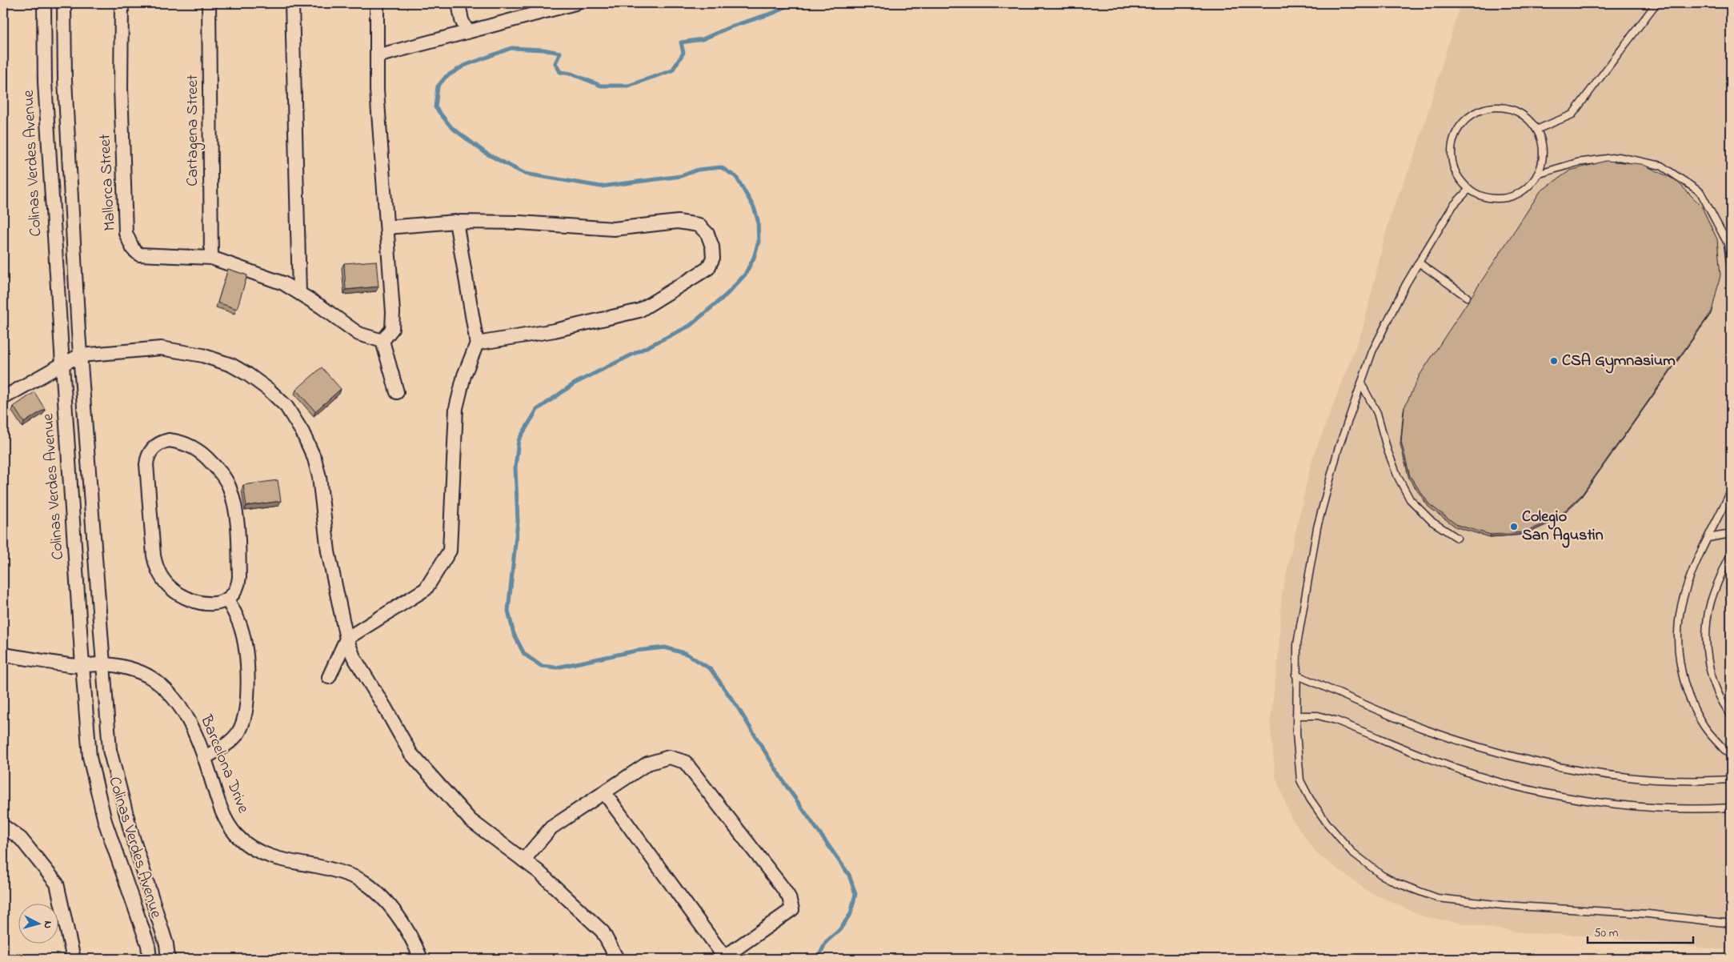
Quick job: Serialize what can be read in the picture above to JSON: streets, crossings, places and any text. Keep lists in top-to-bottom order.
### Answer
{
  "streets": {
    "street": [
      "Cartagena Street",
      "Colinas Verdes Avenue",
      "Mallorca Street",
      "Barcelona Drive"
    ]
  },
  "crossings": [
    ["Cartagena Street", "Mallorca Street"],
    ["Colinas Verdes Avenue", "Barcelona Drive"]
  ],
  "places": ["CSA Gymnasium", "Colegio San Agustin"],
  "scale_bar": "50 m",
  "north": "right"
}
